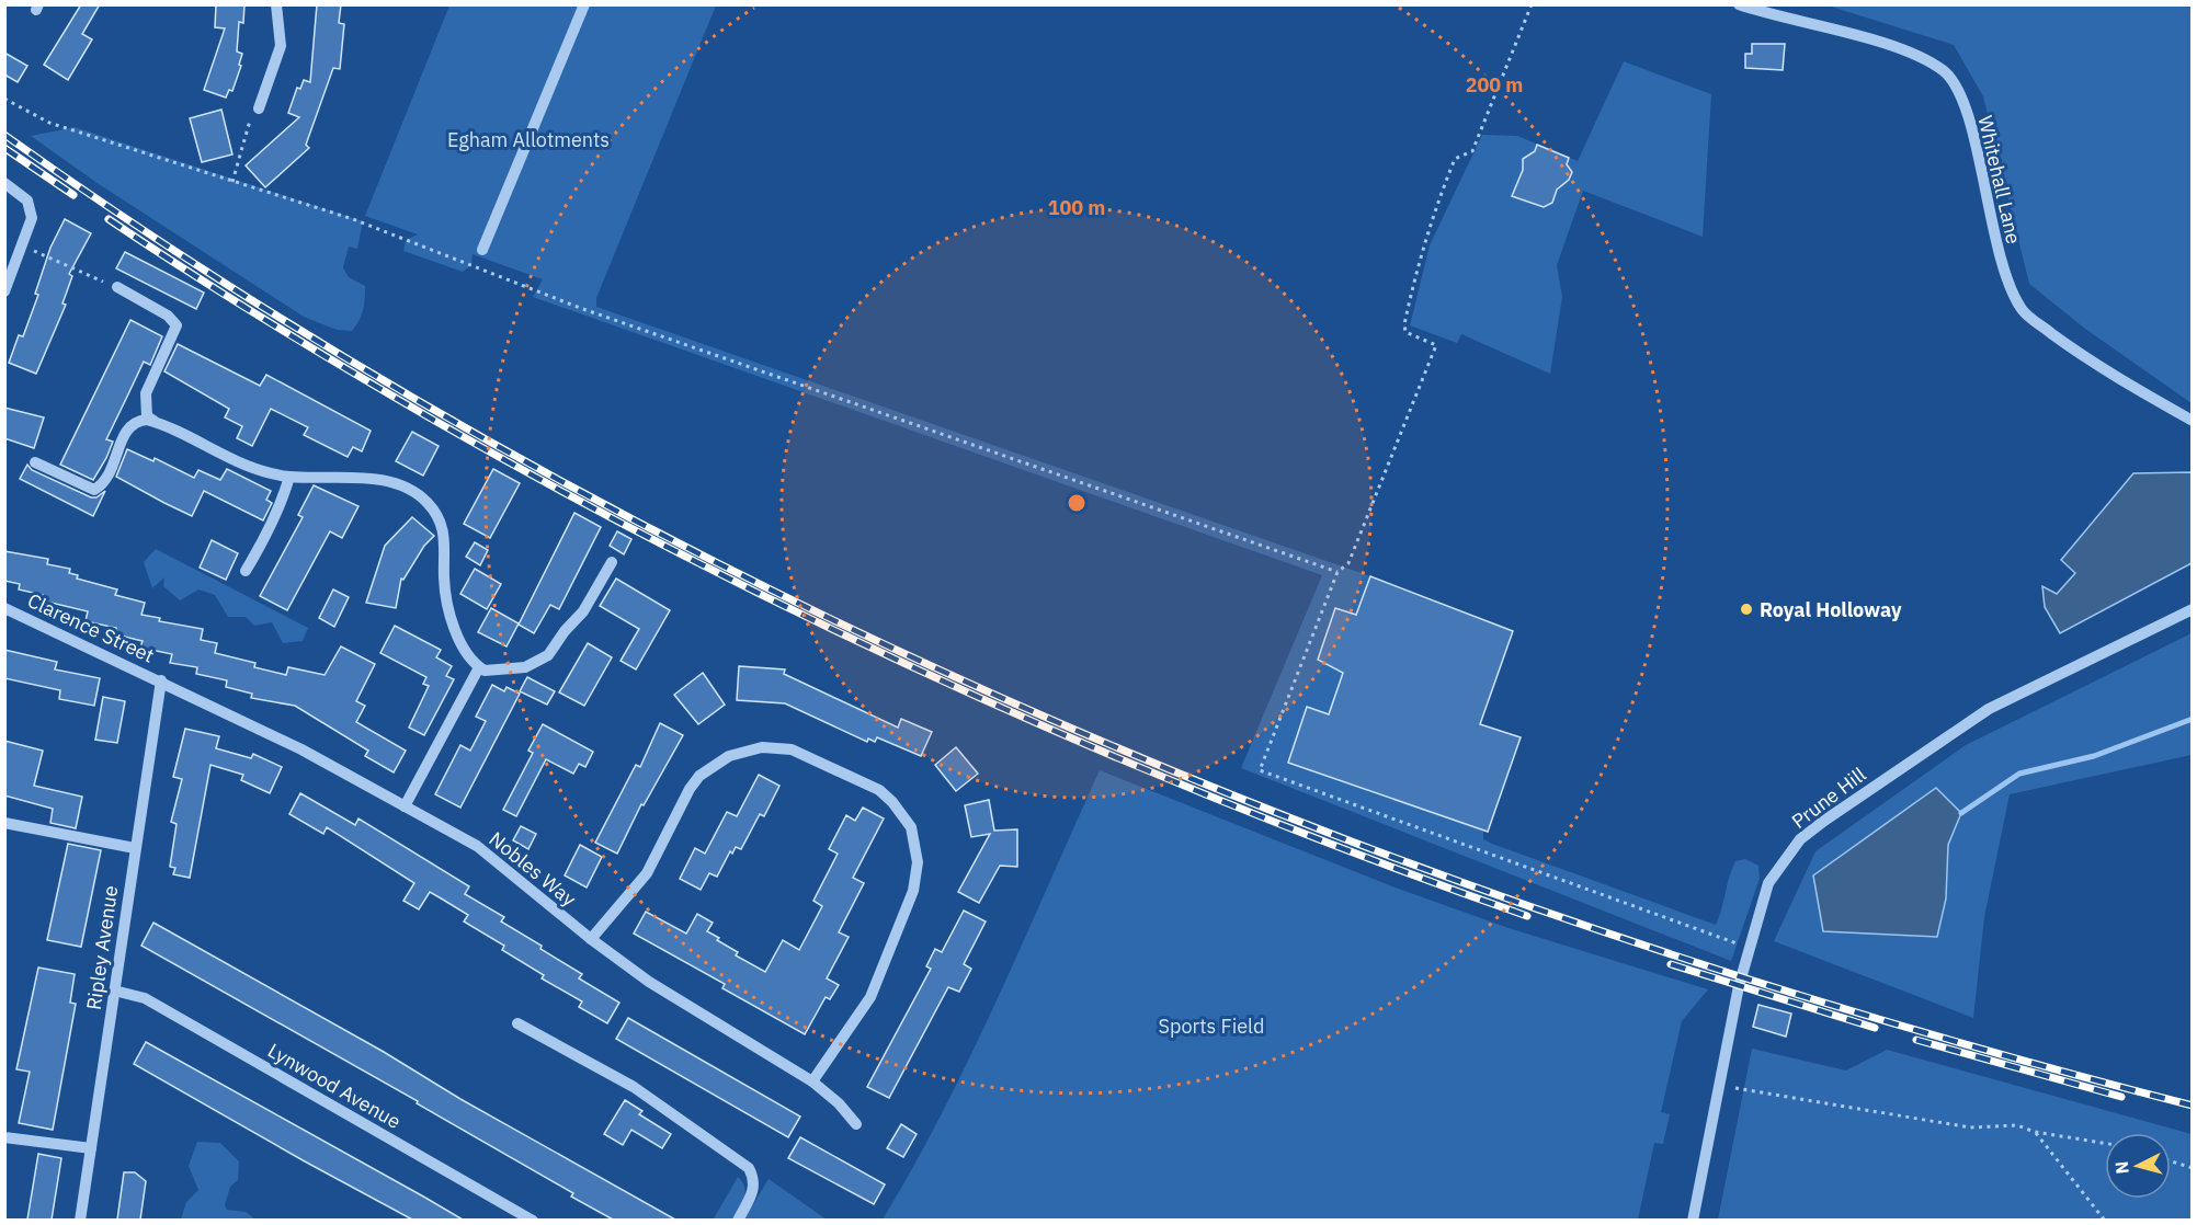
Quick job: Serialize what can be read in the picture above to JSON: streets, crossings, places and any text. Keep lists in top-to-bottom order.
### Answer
{
  "streets": {
    "street": [
      "Whitehall Lane",
      "Clarence Street",
      "Prune Hill",
      "Nobles Way",
      "Ripley Avenue",
      "Lynwood Avenue"
    ]
  },
  "crossings": [
    ["Clarence Street", "Nobles Way"],
    ["Clarence Street", "Ripley Avenue"],
    ["Nobles Way", "Ripley Avenue"],
    ["Ripley Avenue", "Lynwood Avenue"]
  ],
  "parks": ["Egham Allotments", "Sports Field"],
  "places": ["Royal Holloway"],
  "north": "left",
  "rings": ["200 m", "100 m"]
}
